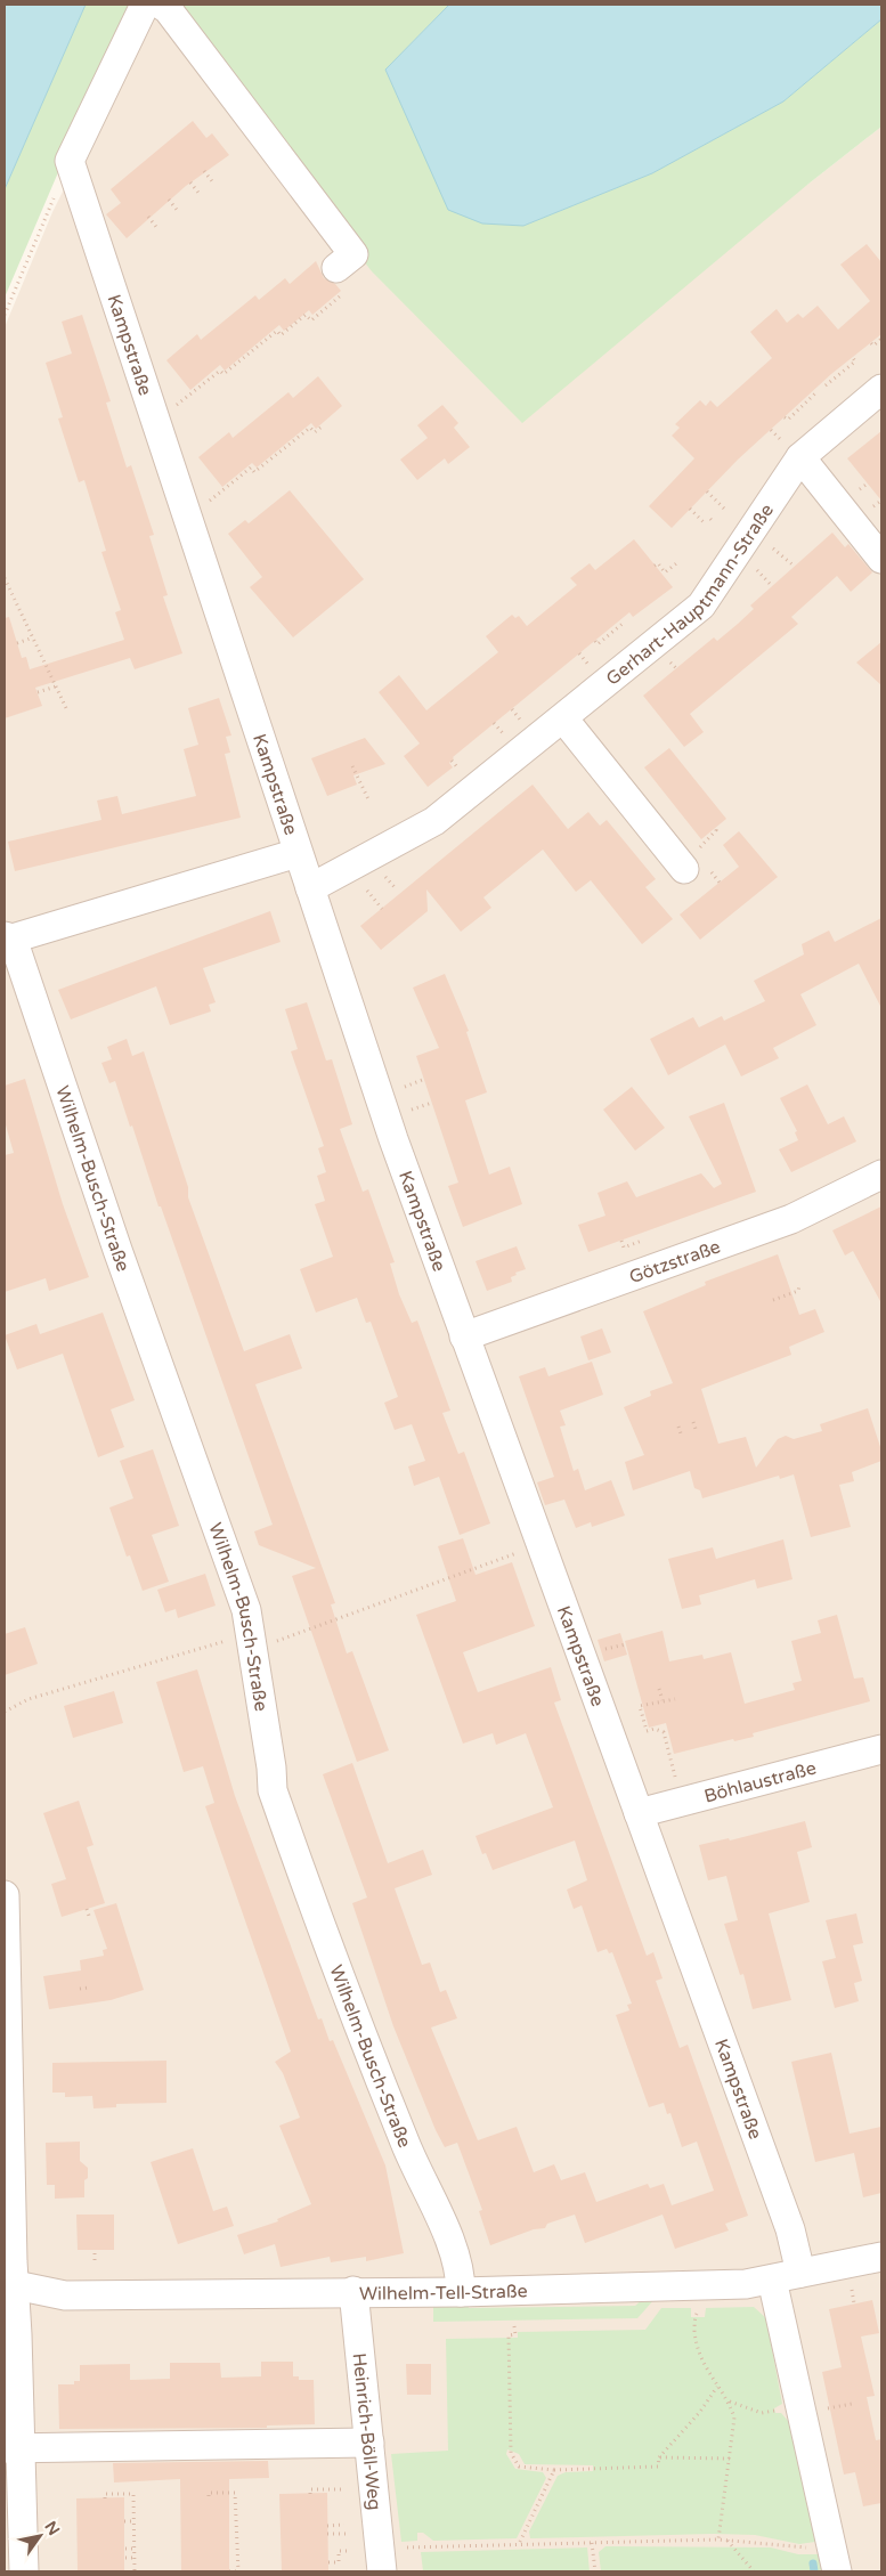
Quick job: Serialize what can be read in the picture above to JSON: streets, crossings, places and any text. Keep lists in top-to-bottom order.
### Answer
{
  "streets": {
    "street": [
      "Kampstraße",
      "Gerhart-Hauptmann-Straße",
      "Wilhelm-Busch-Straße",
      "Götzstraße",
      "Böhlaustraße",
      "Wilhelm-Tell-Straße",
      "Heinrich-Böll-Weg"
    ]
  },
  "crossings": [
    ["Kampstraße", "Gerhart-Hauptmann-Straße"],
    ["Kampstraße", "Wilhelm-Busch-Straße"],
    ["Kampstraße", "Götzstraße"],
    ["Kampstraße", "Böhlaustraße"],
    ["Kampstraße", "Wilhelm-Tell-Straße"],
    ["Wilhelm-Busch-Straße", "Wilhelm-Tell-Straße"],
    ["Wilhelm-Tell-Straße", "Heinrich-Böll-Weg"]
  ],
  "north": "top right"
}
